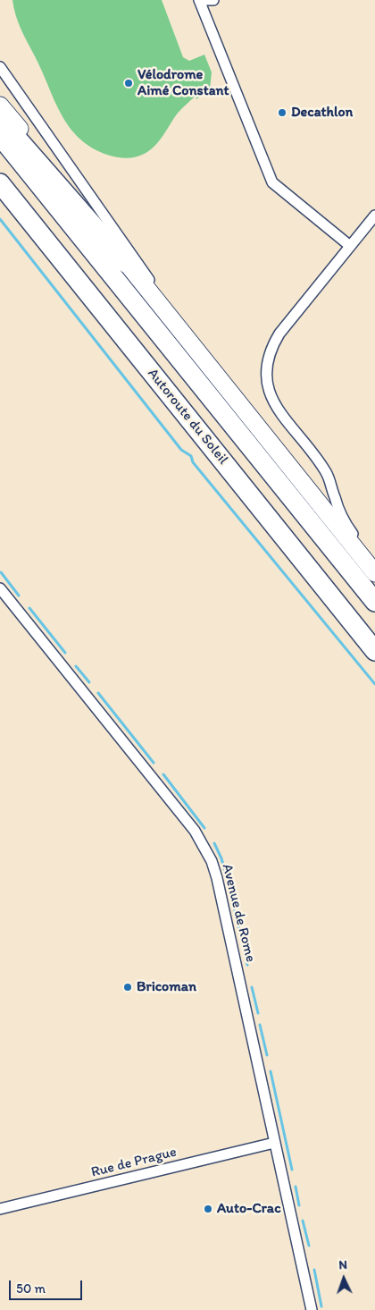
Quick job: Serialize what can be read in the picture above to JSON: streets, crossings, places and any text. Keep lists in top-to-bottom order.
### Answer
{
  "streets": {
    "highway": ["Autoroute du Soleil"],
    "street": ["Avenue de Rome", "Rue de Prague"]
  },
  "crossings": [
    ["Avenue de Rome", "Rue de Prague"]
  ],
  "places": [
    "Vélodrome Aimé Constant",
    "Decathlon",
    "Bricoman",
    "Auto-Crac"
  ],
  "scale_bar": "50 m",
  "north": "top"
}
